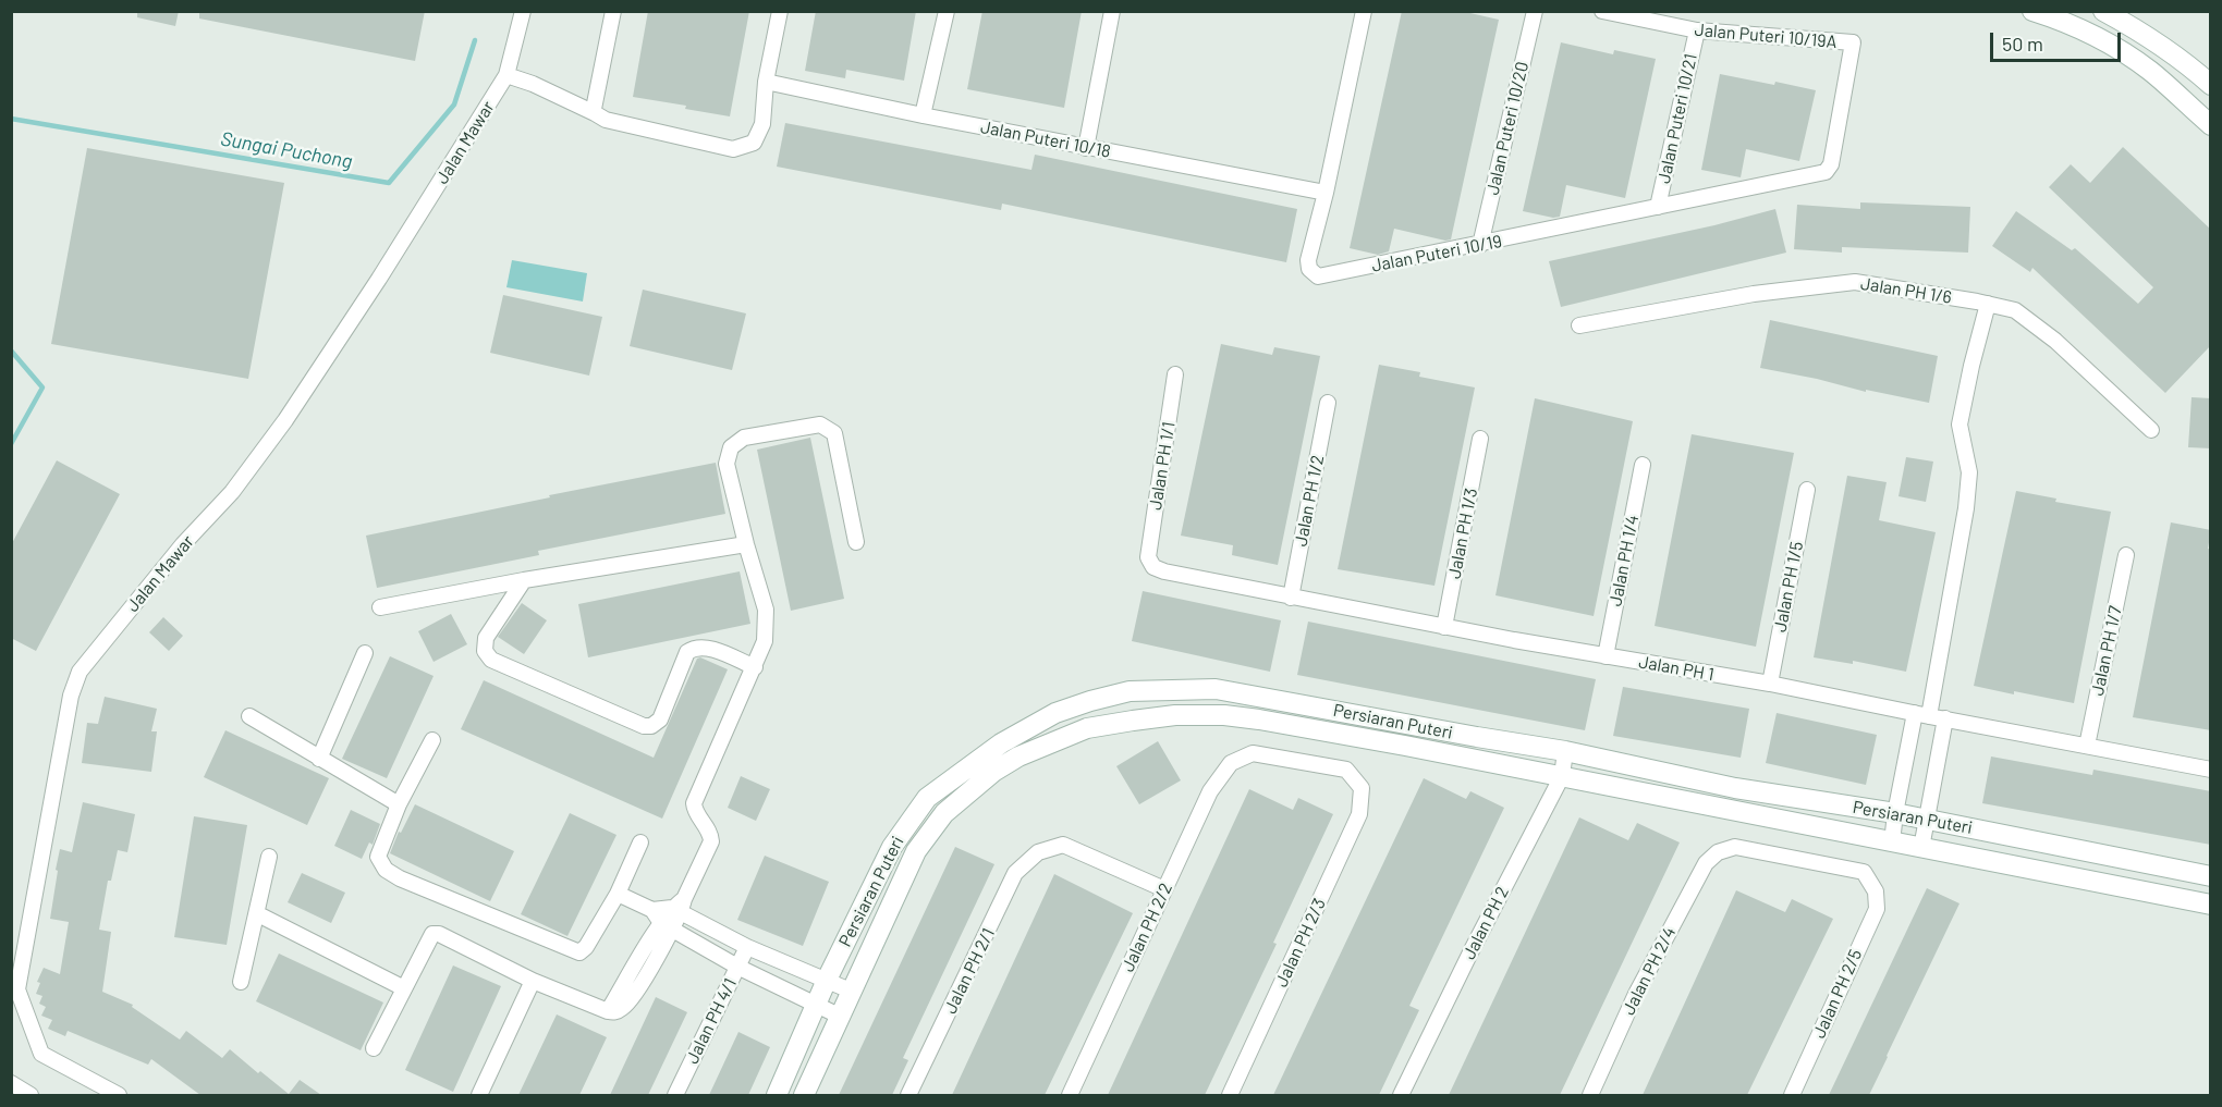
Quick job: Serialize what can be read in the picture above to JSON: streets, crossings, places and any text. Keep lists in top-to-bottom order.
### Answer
{
  "streets": {
    "main road": ["Persiaran Puteri"],
    "street": [
      "Jalan Puteri 10/19A",
      "Jalan Puteri 10/21",
      "Jalan Puteri 10/20",
      "Jalan Puteri 10/18",
      "Jalan Mawar",
      "Jalan Puteri 10/19",
      "Jalan PH 1/6",
      "Jalan PH 1/1",
      "Jalan PH 1/2",
      "Jalan PH 1/3",
      "Jalan PH 1/4",
      "Jalan PH 1/5",
      "Jalan PH 1/7",
      "Jalan PH 1",
      "Jalan PH 2",
      "Jalan PH 2/2",
      "Jalan PH 2/3",
      "Jalan PH 2/1",
      "Jalan PH 2/4",
      "Jalan PH 2/5",
      "Jalan PH 4/1"
    ]
  },
  "crossings": [
    ["Jalan Puteri 10/19A", "Jalan Puteri 10/21"],
    ["Jalan Puteri 10/19A", "Jalan Puteri 10/19"],
    ["Jalan Puteri 10/21", "Jalan Puteri 10/19"],
    ["Jalan Puteri 10/20", "Jalan Puteri 10/19"],
    ["Jalan Puteri 10/18", "Jalan Puteri 10/19"],
    ["Jalan PH 1/1", "Jalan PH 1"],
    ["Jalan PH 1/2", "Jalan PH 1"],
    ["Jalan PH 1/3", "Jalan PH 1"],
    ["Jalan PH 1/4", "Jalan PH 1"],
    ["Jalan PH 1/5", "Jalan PH 1"],
    ["Jalan PH 1/7", "Jalan PH 1"],
    ["Persiaran Puteri", "Jalan PH 2"],
    ["Jalan PH 2/2", "Jalan PH 2/3"],
    ["Jalan PH 2/2", "Jalan PH 2/1"],
    ["Jalan PH 2/4", "Jalan PH 2/5"]
  ],
  "water": ["Sungai Puchong"],
  "scale_bar": "50 m"
}
